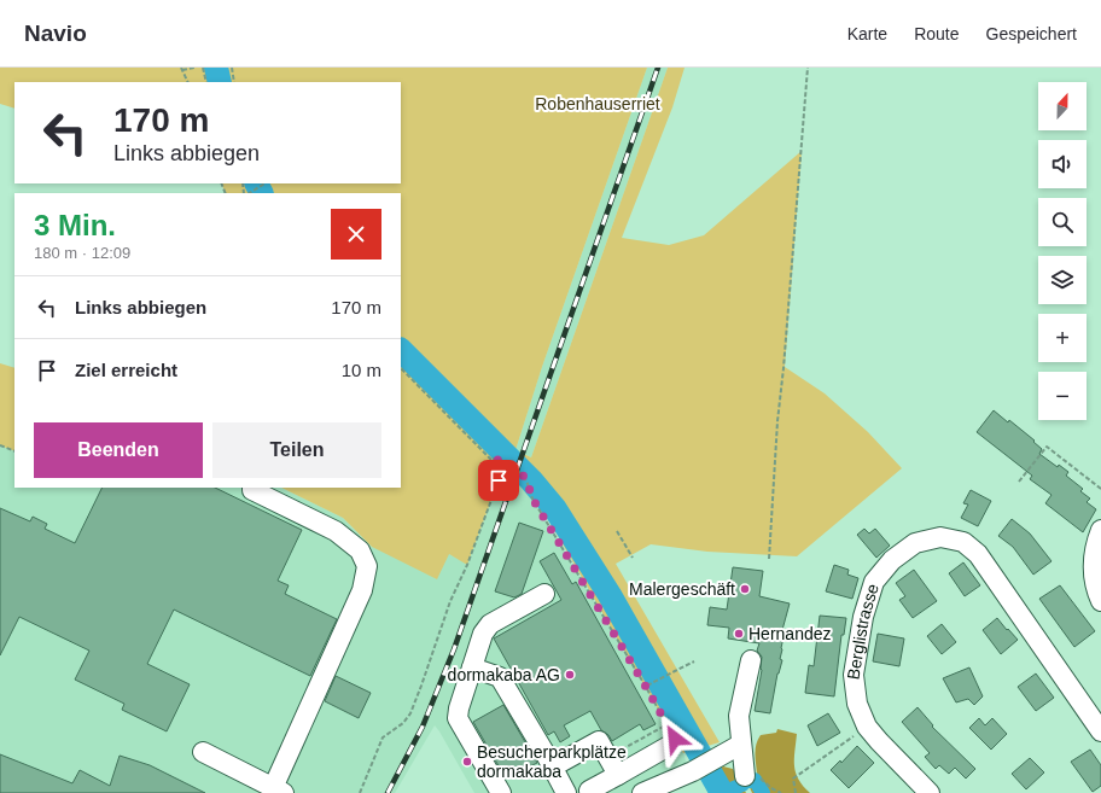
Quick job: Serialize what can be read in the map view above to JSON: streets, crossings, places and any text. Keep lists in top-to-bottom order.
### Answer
{
  "streets": {
    "street": ["Berglistrasse"]
  },
  "parks": ["Robenhauserriet"],
  "places": [
    "Malergeschäft",
    "Hernandez",
    "dormakaba AG",
    "Besucherparkplätze dormakaba"
  ],
  "north": "top",
  "page": {
    "header": "Navio",
    "nav": ["Karte", "Route", "Gespeichert"],
    "map_buttons": ["+", "−"],
    "turn": ["170 m", "Links abbiegen"],
    "heading": ["3 Min.", "180 m · 12:09"],
    "list": [
      {
        "name": "Links abbiegen",
        "value": "170 m"
      },
      {
        "name": "Ziel erreicht",
        "value": "10 m"
      }
    ],
    "buttons": ["Beenden", "Teilen"]
  }
}
